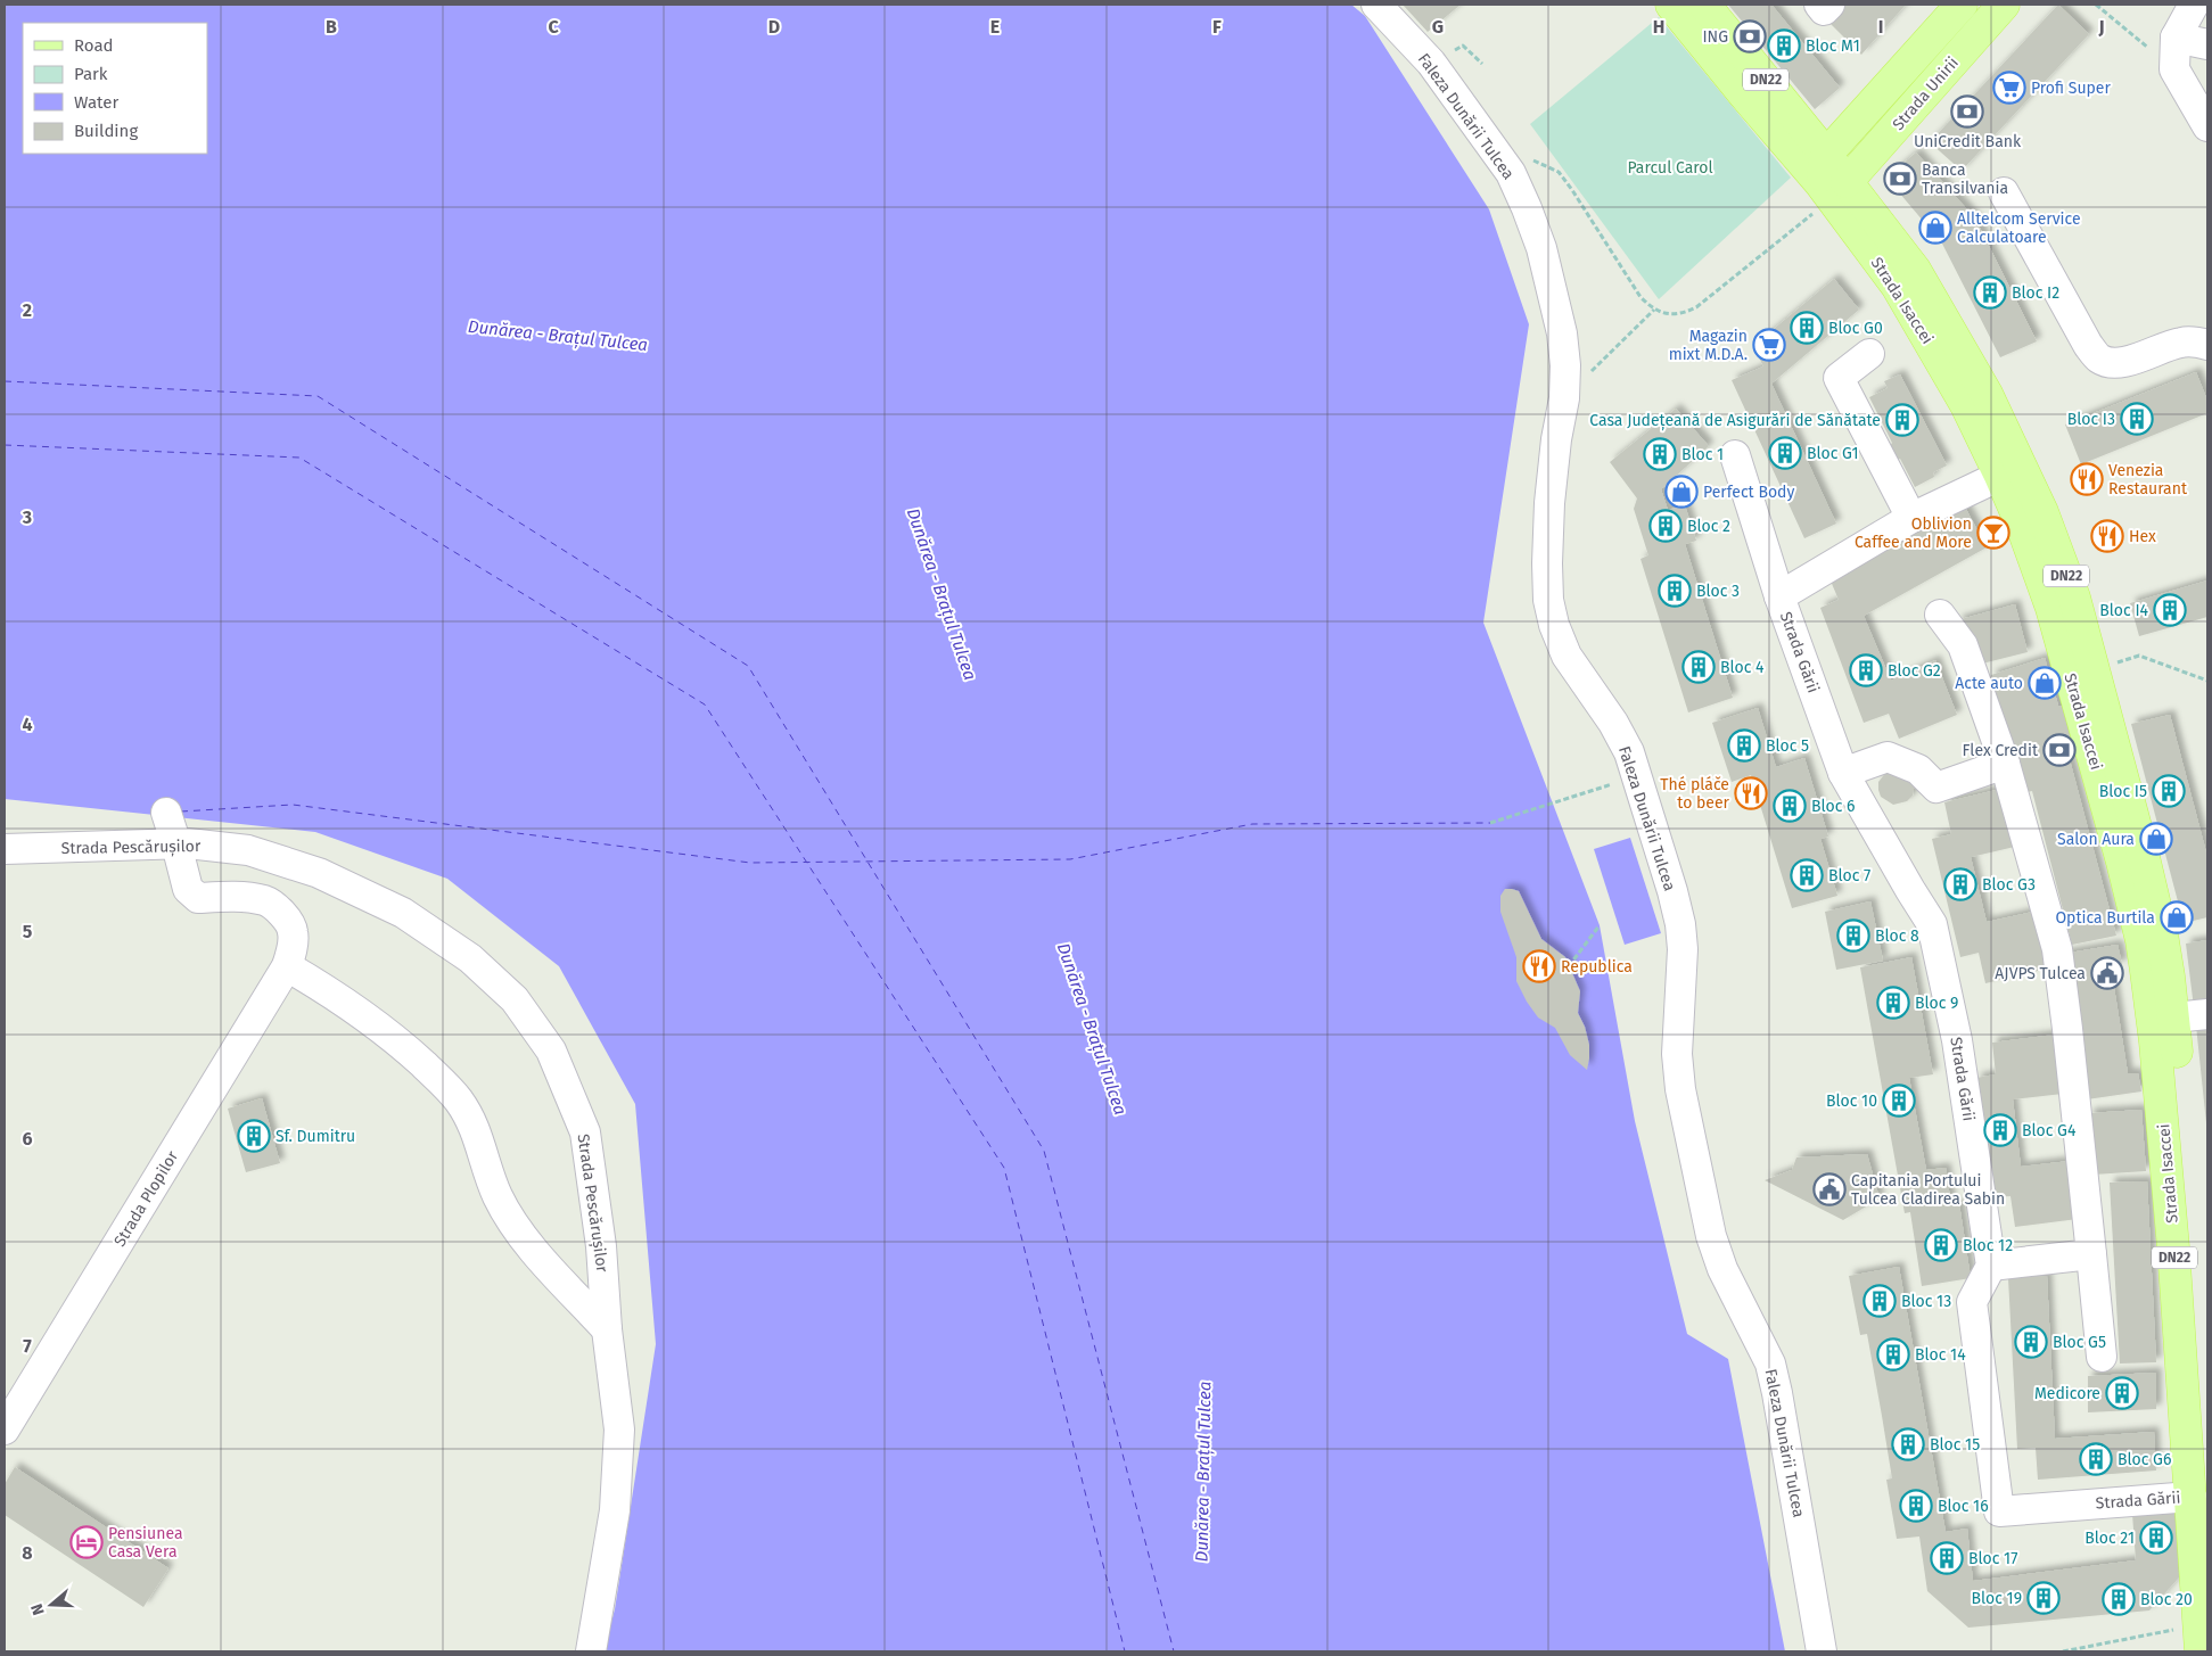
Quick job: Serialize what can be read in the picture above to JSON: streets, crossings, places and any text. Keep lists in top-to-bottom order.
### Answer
{
  "streets": {
    "main road": ["DN22", "Strada Unirii", "Strada Isaccei"],
    "street": [
      "Faleza Dunării Tulcea",
      "Strada Gării",
      "Strada Pescărușilor",
      "Strada Plopilor"
    ]
  },
  "crossings": [
    ["Strada Unirii", "Strada Isaccei"],
    ["Strada Isaccei", "Strada Gării"]
  ],
  "water": ["Dunărea - Brațul Tulcea"],
  "parks": ["Parcul Carol"],
  "places": {
    "bank": [
      "ING",
      "UniCredit Bank",
      "Banca Transilvania",
      "Flex Credit"
    ],
    "building": [
      "Bloc M1",
      "Bloc I2",
      "Bloc G0",
      "Bloc I3",
      "Casa Județeană de Asigurări de Sănătate",
      "Bloc G1",
      "Bloc 1",
      "Bloc 2",
      "Bloc 3",
      "Bloc I4",
      "Bloc 4",
      "Bloc G2",
      "Bloc 5",
      "Bloc I5",
      "Bloc 6",
      "Bloc 7",
      "Bloc G3",
      "Bloc 8",
      "Bloc 9",
      "Bloc 10",
      "Bloc G4",
      "Sf. Dumitru",
      "Bloc 12",
      "Bloc 13",
      "Bloc G5",
      "Bloc 14",
      "Medicore",
      "Bloc 15",
      "Bloc G6",
      "Bloc 16",
      "Bloc 21",
      "Bloc 17",
      "Bloc 19",
      "Bloc 20"
    ],
    "supermarket": ["Profi Super", "Magazin mixt M.D.A."],
    "shop": [
      "Alltelcom Service Calculatoare",
      "Perfect Body",
      "Acte auto",
      "Salon Aura",
      "Optica Burtila"
    ],
    "restaurant": [
      "Venezia Restaurant",
      "Hex",
      "Thé pláče to beer",
      "Republica"
    ],
    "bar": ["Oblivion Caffee and More"],
    "public building": ["AJVPS Tulcea", "Capitania Portului Tulcea Cladirea Sabin"],
    "hotel": ["Pensiunea Casa Vera"]
  },
  "legend": [
    "Road",
    "Park",
    "Water",
    "Building"
  ],
  "north": "left",
  "grid": {
    "columns": [
      "B",
      "C",
      "D",
      "E",
      "F",
      "G",
      "H",
      "I",
      "J"
    ],
    "rows": [
      "2",
      "3",
      "4",
      "5",
      "6",
      "7",
      "8"
    ]
  }
}
